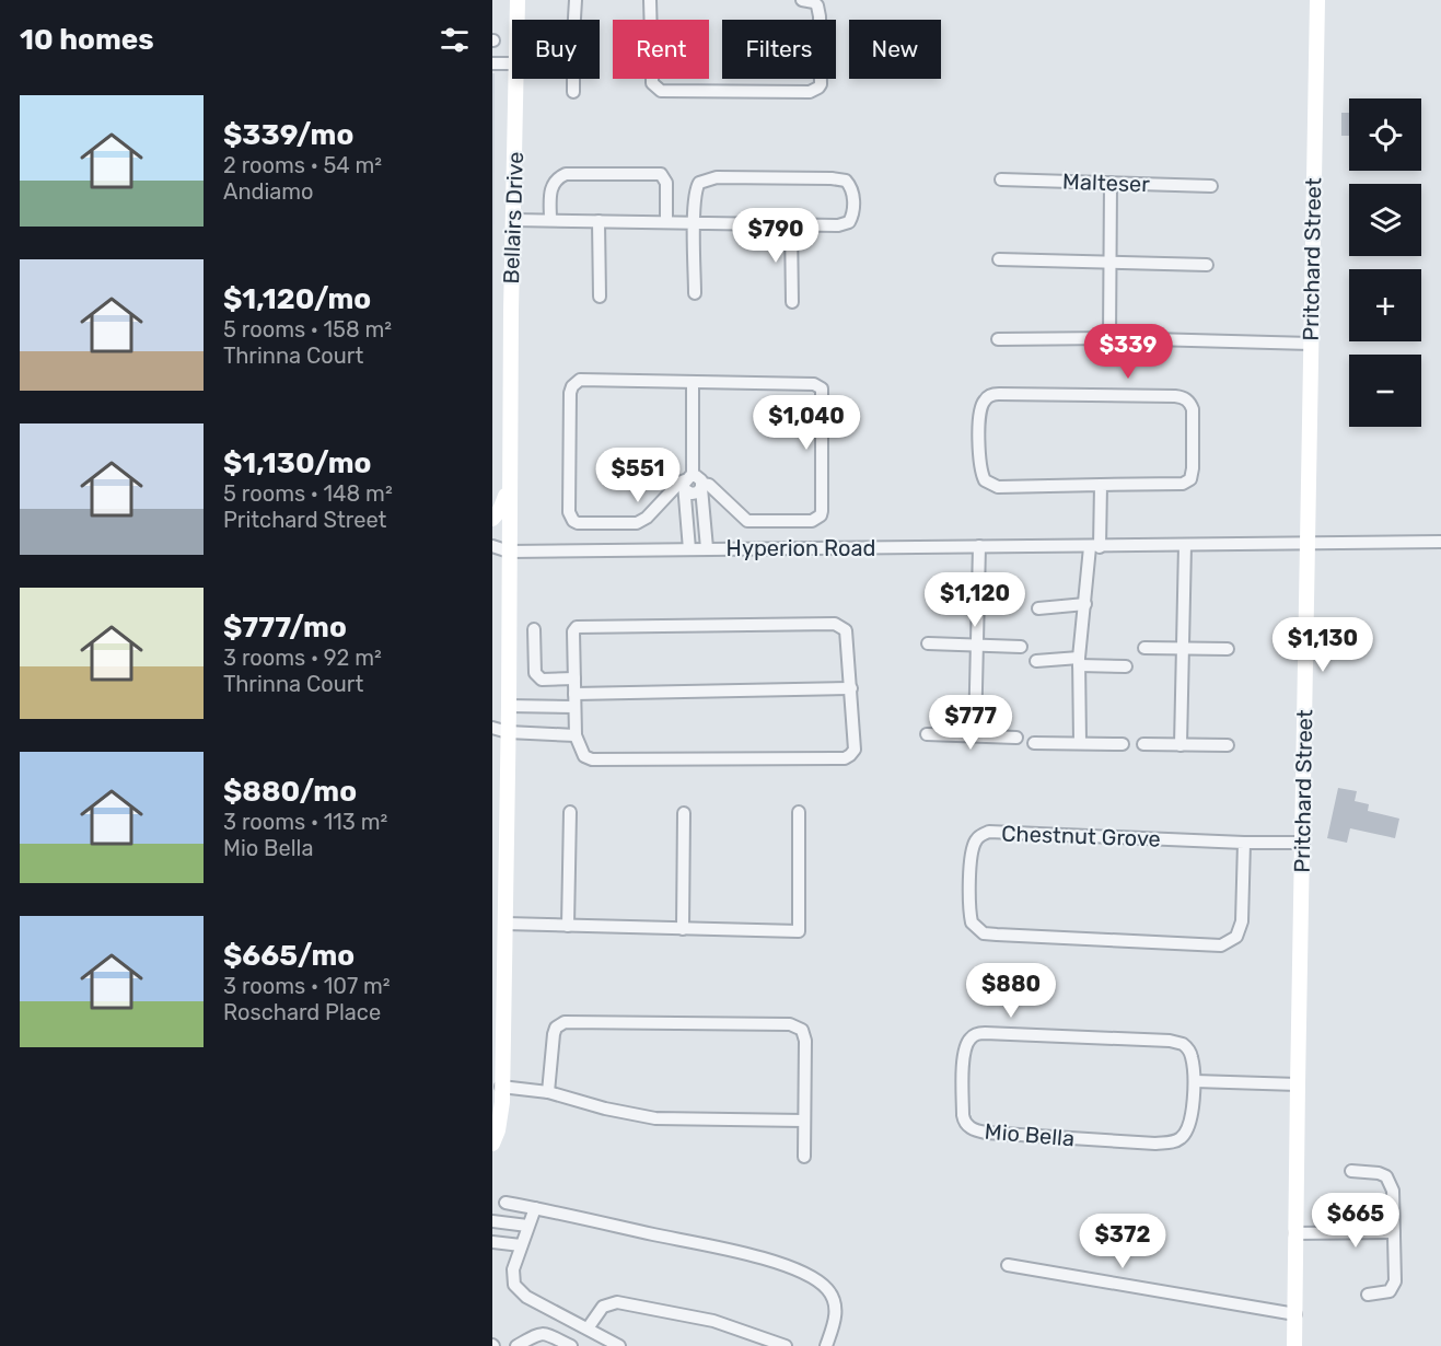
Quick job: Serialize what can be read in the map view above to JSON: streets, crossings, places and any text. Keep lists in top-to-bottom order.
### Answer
{
  "streets": {
    "street": [
      "Malteser",
      "Bellairs Drive",
      "Pritchard Street",
      "Hyperion Road",
      "Chestnut Grove",
      "Mio Bella"
    ]
  },
  "crossings": [
    ["Bellairs Drive", "Hyperion Road"],
    ["Pritchard Street", "Hyperion Road"],
    ["Pritchard Street", "Chestnut Grove"]
  ],
  "page": {
    "heading": "10 homes",
    "chip": [
      "Buy",
      "Rent",
      "Filters",
      "New"
    ],
    "list": [
      {
        "name": "$339/mo",
        "note": "2 rooms · 54 m² · Andiamo"
      },
      {
        "name": "$1,120/mo",
        "note": "5 rooms · 158 m² · Thrinna Court"
      },
      {
        "name": "$1,130/mo",
        "note": "5 rooms · 148 m² · Pritchard Street"
      },
      {
        "name": "$777/mo",
        "note": "3 rooms · 92 m² · Thrinna Court"
      },
      {
        "name": "$880/mo",
        "note": "3 rooms · 113 m² · Mio Bella"
      },
      {
        "name": "$665/mo",
        "note": "3 rooms · 107 m² · Roschard Place"
      }
    ],
    "map_buttons": ["+", "−"],
    "price": [
      "$790",
      "$339",
      "$1,040",
      "$551",
      "$1,120",
      "$1,130",
      "$777",
      "$880",
      "$665",
      "$372"
    ]
  }
}
